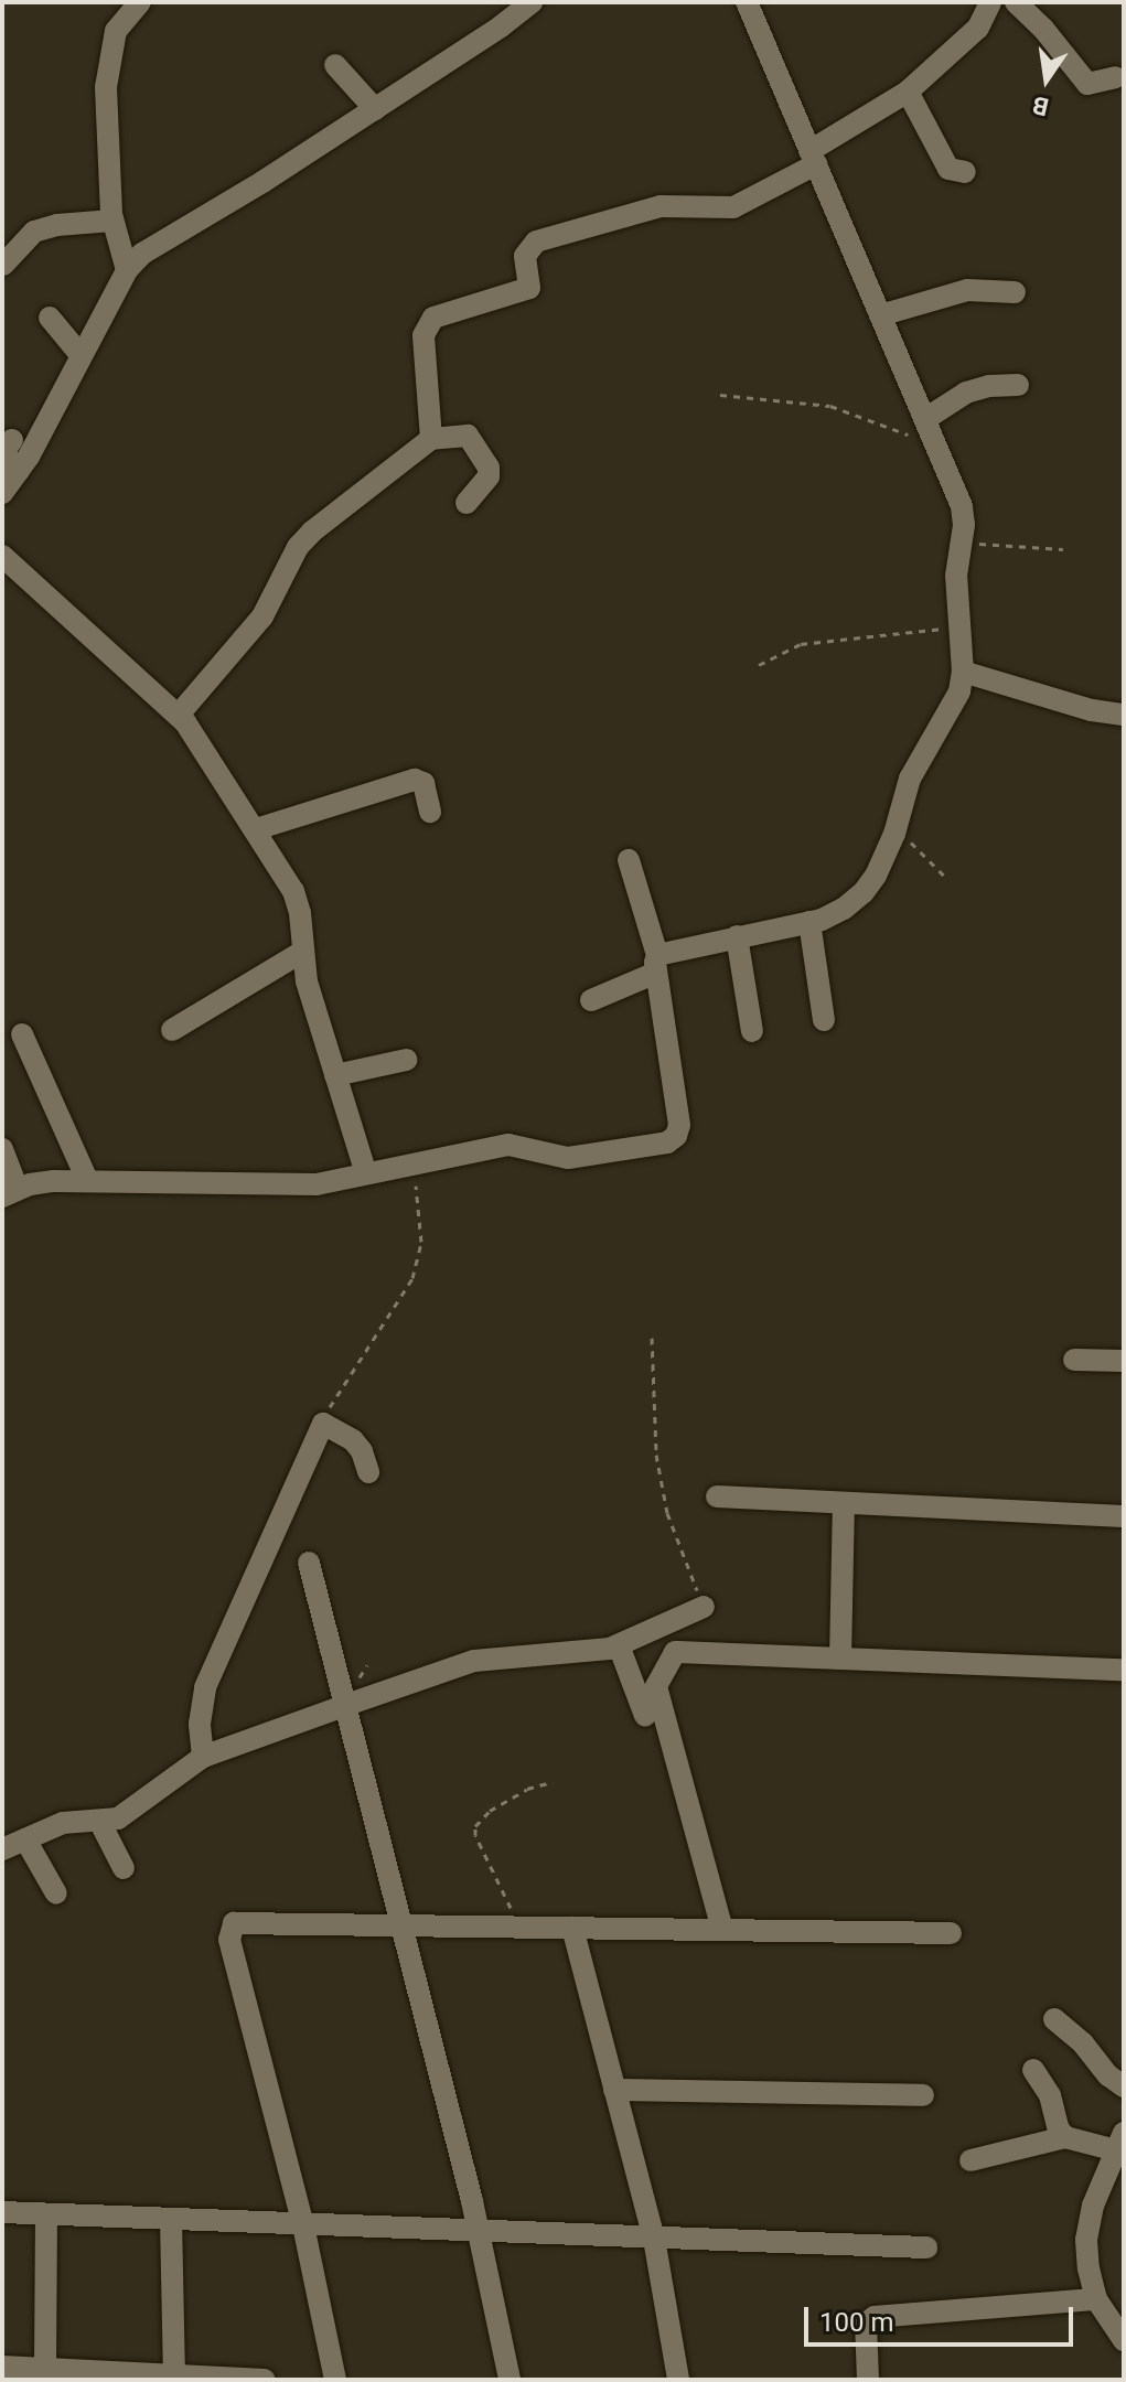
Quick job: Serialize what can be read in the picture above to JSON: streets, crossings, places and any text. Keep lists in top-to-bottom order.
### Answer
{
  "scale_bar": "100 m",
  "north": "bottom"
}
